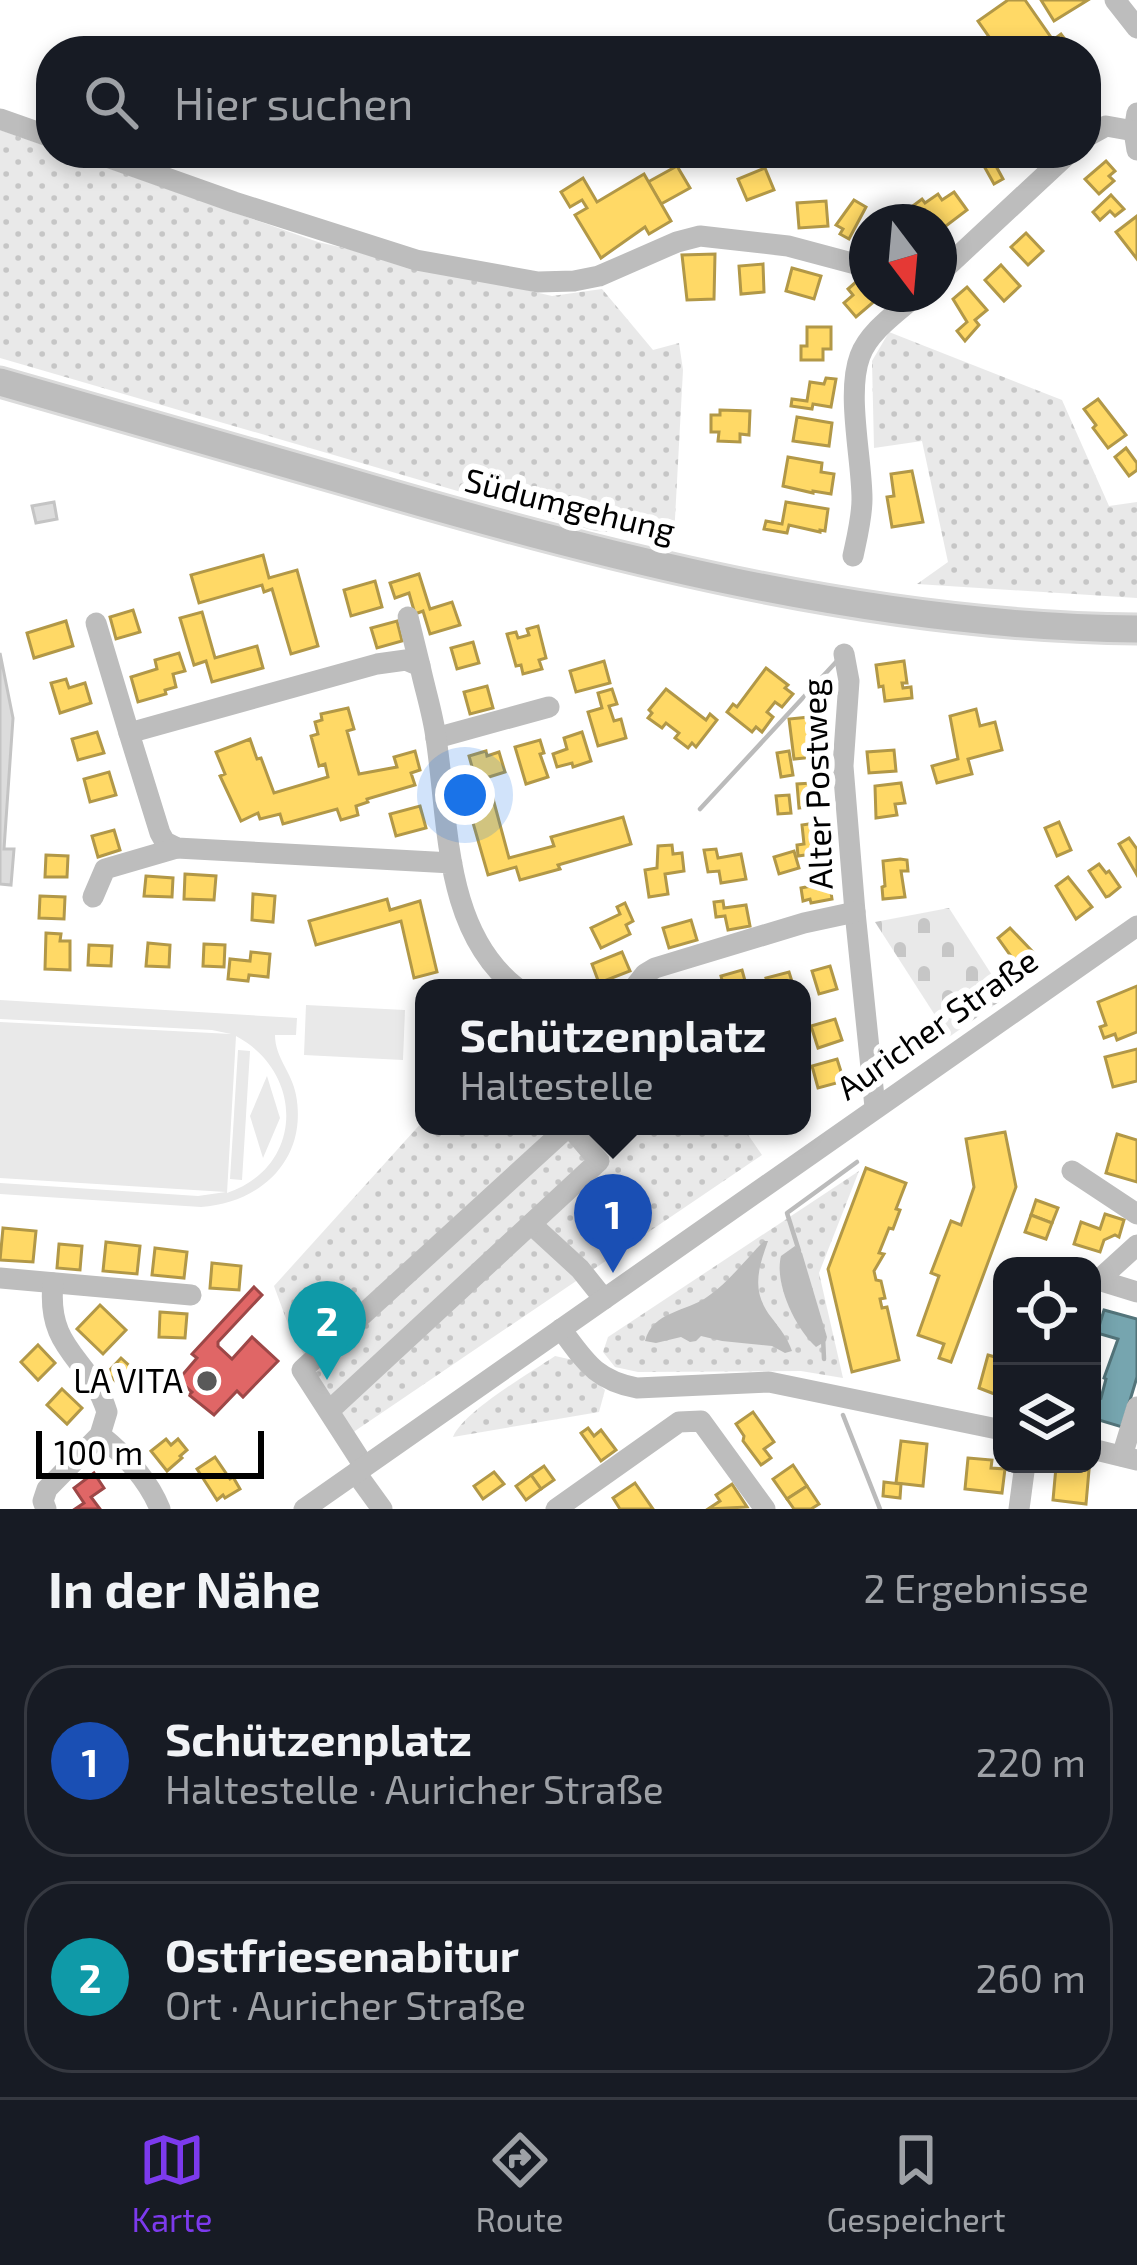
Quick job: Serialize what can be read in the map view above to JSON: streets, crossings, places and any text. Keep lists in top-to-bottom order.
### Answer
{
  "streets": {
    "main road": ["Südumgehung"],
    "street": ["Alter Postweg", "Auricher Straße"]
  },
  "crossings": [
    ["Alter Postweg", "Auricher Straße"]
  ],
  "places": ["LA VITA"],
  "scale_bar": "100 m",
  "north": "bottom",
  "page": {
    "search": "Hier suchen",
    "popup": ["Schützenplatz", "Haltestelle"],
    "pins": ["1", "2"],
    "scale": "100 m",
    "heading": ["In der Nähe", "2 Ergebnisse"],
    "list": [
      {
        "mark": "1",
        "name": "Schützenplatz",
        "note": "Haltestelle · Auricher Straße",
        "value": "220 m"
      },
      {
        "mark": "2",
        "name": "Ostfriesenabitur",
        "note": "Ort · Auricher Straße",
        "value": "260 m"
      }
    ],
    "nav": ["Karte", "Route", "Gespeichert"]
  }
}
